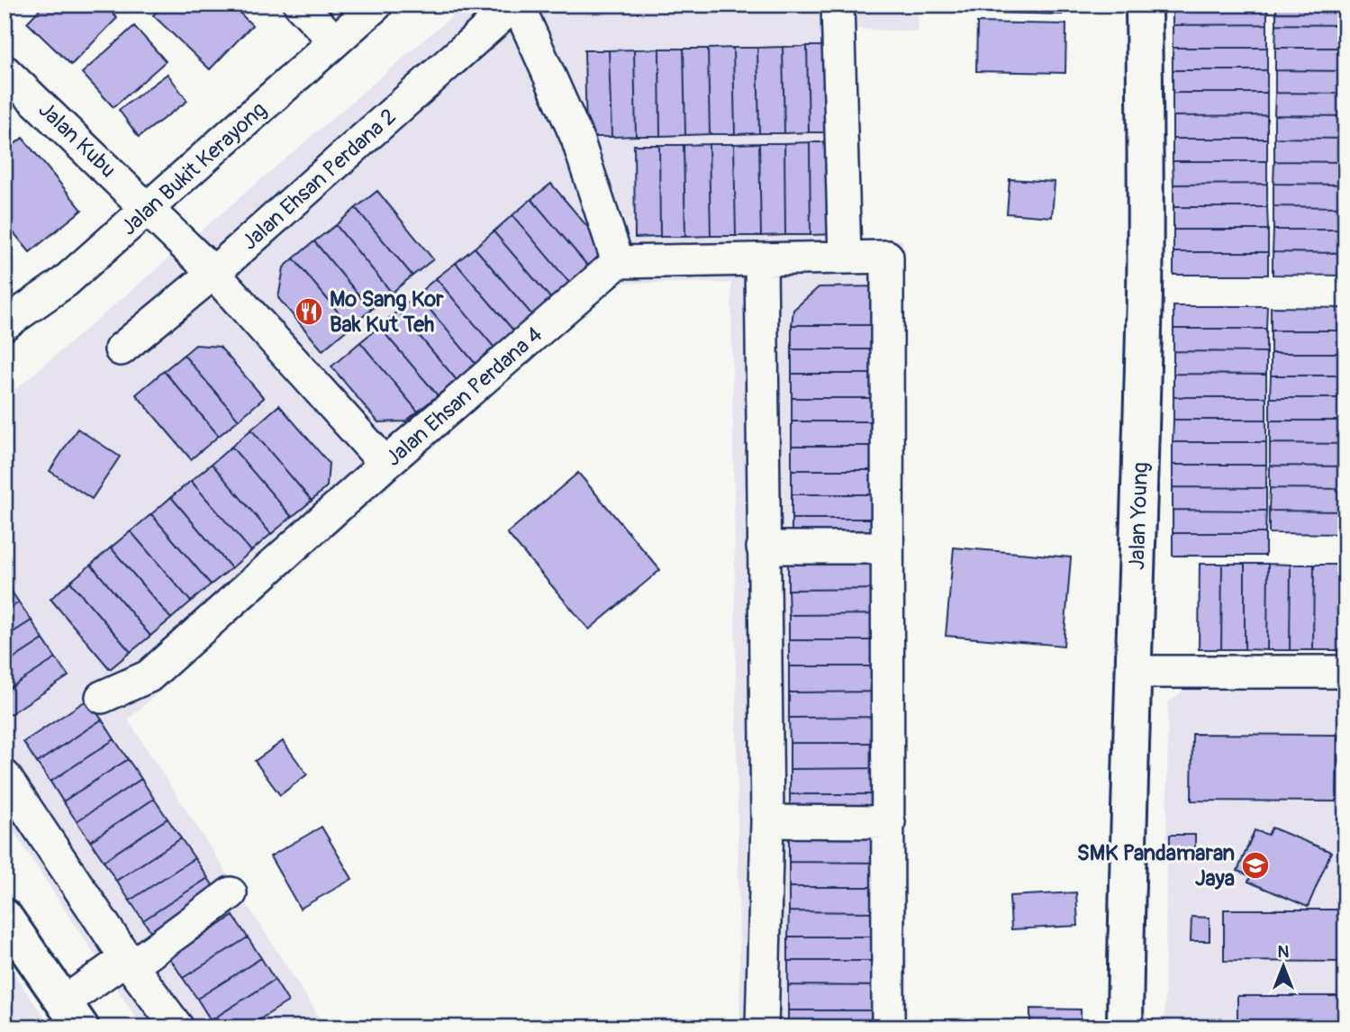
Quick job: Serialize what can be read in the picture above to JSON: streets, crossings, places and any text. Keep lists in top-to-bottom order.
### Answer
{
  "streets": {
    "main road": ["Jalan Young"],
    "street": [
      "Jalan Kubu",
      "Jalan Bukit Kerayong",
      "Jalan Ehsan Perdana 2",
      "Jalan Ehsan Perdana 4"
    ]
  },
  "crossings": [
    ["Jalan Kubu", "Jalan Bukit Kerayong"],
    ["Jalan Kubu", "Jalan Ehsan Perdana 2"],
    ["Jalan Kubu", "Jalan Ehsan Perdana 4"]
  ],
  "places": {
    "restaurant": ["Mo Sang Kor Bak Kut Teh"],
    "school or university": ["SMK Pandamaran Jaya"]
  },
  "north": "top"
}
